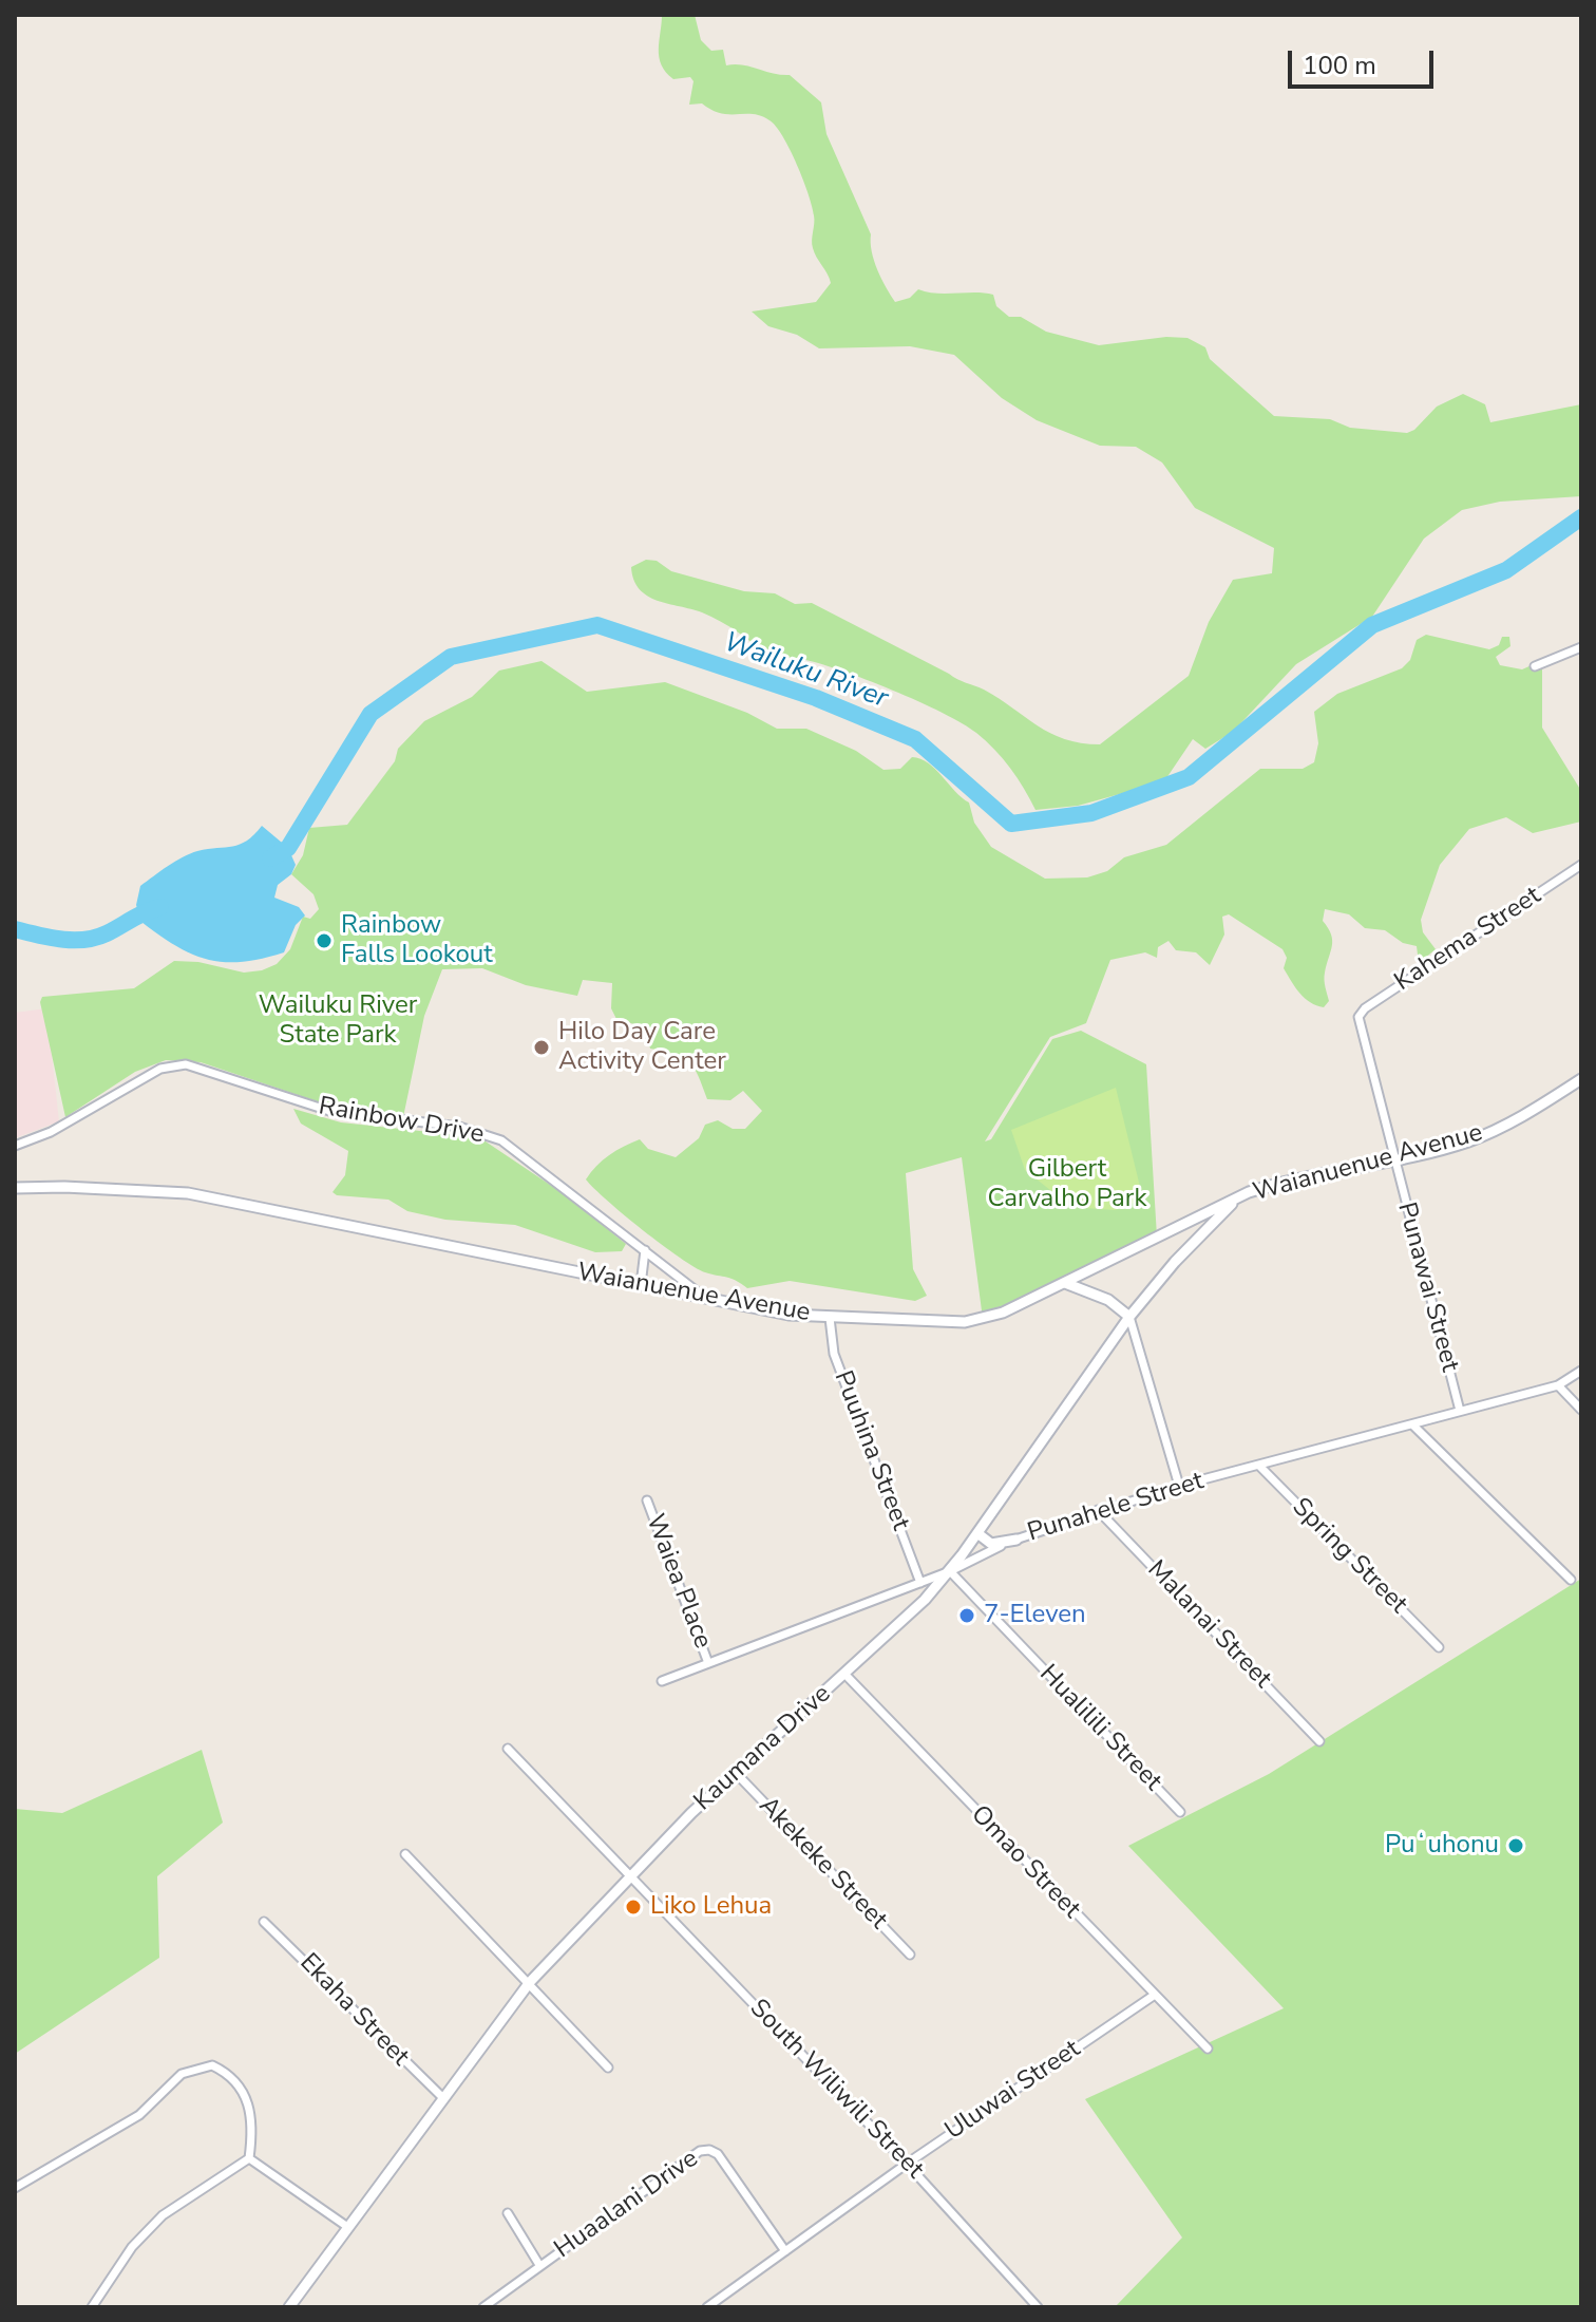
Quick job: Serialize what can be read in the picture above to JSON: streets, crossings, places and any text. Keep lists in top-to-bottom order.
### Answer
{
  "streets": {
    "street": [
      "Kahema Street",
      "Rainbow Drive",
      "Waianuenue Avenue",
      "Punawai Street",
      "Puuhina Street",
      "Punahele Street",
      "Spring Street",
      "Waiea Place",
      "Malanai Street",
      "Hualilili Street",
      "Kaumana Drive",
      "Omao Street",
      "Akekeke Street",
      "Ekaha Street",
      "South Wiliwili Street",
      "Uluwai Street",
      "Huaalani Drive"
    ]
  },
  "crossings": [
    ["Kahema Street", "Punawai Street"],
    ["Rainbow Drive", "Waianuenue Avenue"],
    ["Waianuenue Avenue", "Punawai Street"],
    ["Waianuenue Avenue", "Puuhina Street"],
    ["Waianuenue Avenue", "Kaumana Drive"],
    ["Punawai Street", "Punahele Street"],
    ["Puuhina Street", "Punahele Street"],
    ["Punahele Street", "Spring Street"],
    ["Punahele Street", "Waiea Place"],
    ["Punahele Street", "Malanai Street"],
    ["Punahele Street", "Hualilili Street"],
    ["Punahele Street", "Kaumana Drive"],
    ["Hualilili Street", "Kaumana Drive"],
    ["Kaumana Drive", "Omao Street"],
    ["Kaumana Drive", "Akekeke Street"],
    ["Kaumana Drive", "Ekaha Street"],
    ["Kaumana Drive", "South Wiliwili Street"],
    ["Omao Street", "Uluwai Street"],
    ["South Wiliwili Street", "Uluwai Street"],
    ["Uluwai Street", "Huaalani Drive"]
  ],
  "water": ["Wailuku River"],
  "parks": ["Wailuku River State Park", "Gilbert Carvalho Park"],
  "places": [
    "Rainbow Falls Lookout",
    "Hilo Day Care Activity Center",
    "7-Eleven",
    "Puʻuhonu",
    "Liko Lehua"
  ],
  "scale_bar": "100 m"
}
